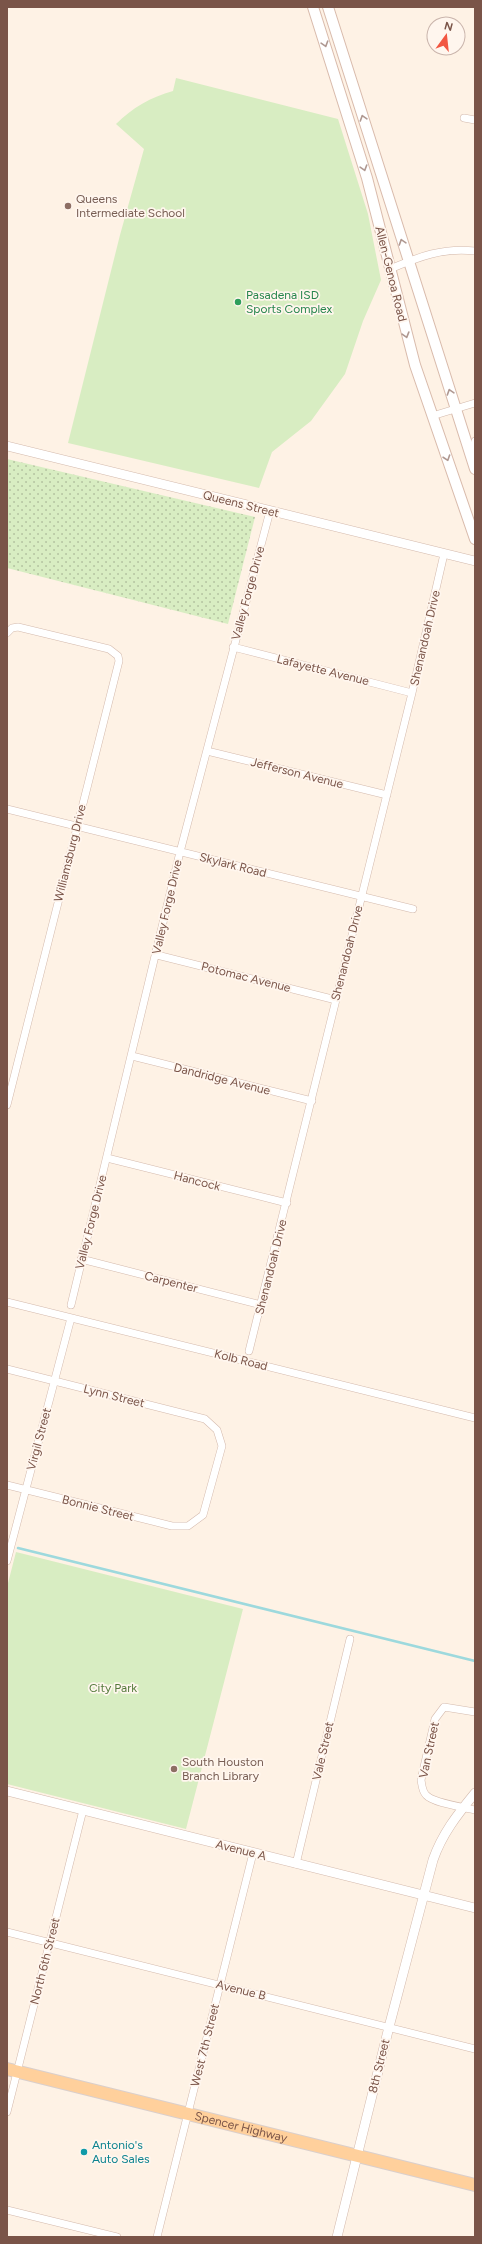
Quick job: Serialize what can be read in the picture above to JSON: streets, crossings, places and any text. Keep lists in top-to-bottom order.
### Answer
{
  "streets": {
    "main road": ["Allen-Genoa Road", "Spencer Highway"],
    "street": [
      "Queens Street",
      "Valley Forge Drive",
      "Shenandoah Drive",
      "Lafayette Avenue",
      "Jefferson Avenue",
      "Williamsburg Drive",
      "Skylark Road",
      "Potomac Avenue",
      "Dandridge Avenue",
      "Hancock",
      "Carpenter",
      "Kolb Road",
      "Lynn Street",
      "Virgil Street",
      "Bonnie Street",
      "Van Street",
      "Vale Street",
      "Avenue A",
      "North 6th Street",
      "Avenue B",
      "West 7th Street",
      "8th Street"
    ]
  },
  "crossings": [
    ["Queens Street", "Valley Forge Drive"],
    ["Queens Street", "Shenandoah Drive"],
    ["Valley Forge Drive", "Lafayette Avenue"],
    ["Valley Forge Drive", "Jefferson Avenue"],
    ["Valley Forge Drive", "Skylark Road"],
    ["Valley Forge Drive", "Potomac Avenue"],
    ["Valley Forge Drive", "Dandridge Avenue"],
    ["Valley Forge Drive", "Hancock"],
    ["Valley Forge Drive", "Carpenter"],
    ["Shenandoah Drive", "Lafayette Avenue"],
    ["Shenandoah Drive", "Jefferson Avenue"],
    ["Shenandoah Drive", "Skylark Road"],
    ["Shenandoah Drive", "Potomac Avenue"],
    ["Shenandoah Drive", "Dandridge Avenue"],
    ["Shenandoah Drive", "Hancock"],
    ["Shenandoah Drive", "Carpenter"],
    ["Williamsburg Drive", "Skylark Road"],
    ["Kolb Road", "Virgil Street"],
    ["Lynn Street", "Virgil Street"],
    ["Lynn Street", "Bonnie Street"],
    ["Virgil Street", "Bonnie Street"],
    ["Van Street", "8th Street"],
    ["Vale Street", "Avenue A"],
    ["Avenue A", "North 6th Street"],
    ["Avenue A", "West 7th Street"],
    ["Avenue A", "8th Street"],
    ["North 6th Street", "Avenue B"],
    ["North 6th Street", "Spencer Highway"],
    ["Avenue B", "West 7th Street"],
    ["Avenue B", "8th Street"],
    ["West 7th Street", "Spencer Highway"],
    ["8th Street", "Spencer Highway"]
  ],
  "parks": ["City Park"],
  "places": [
    "Queens Intermediate School",
    "Pasadena ISD Sports Complex",
    "South Houston Branch Library",
    "Antonio's Auto Sales"
  ],
  "north": "top"
}
